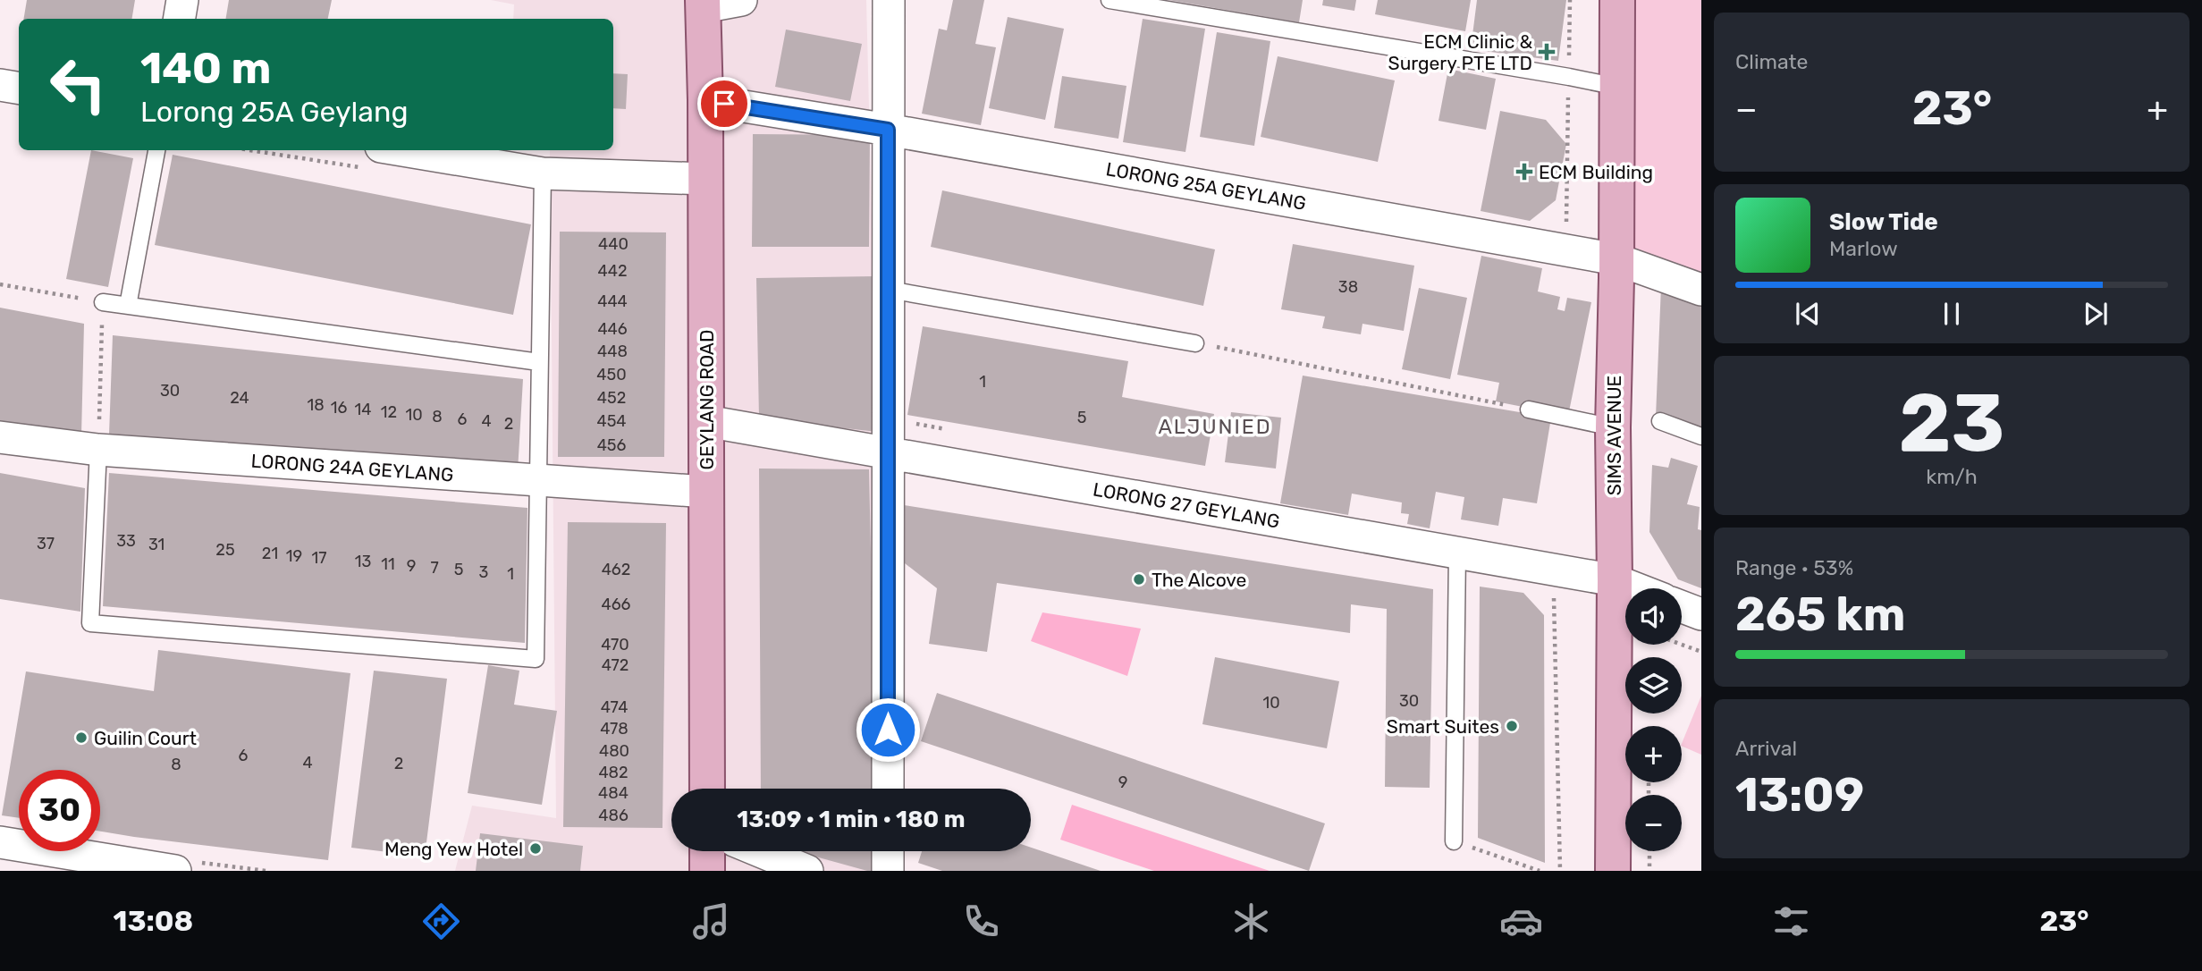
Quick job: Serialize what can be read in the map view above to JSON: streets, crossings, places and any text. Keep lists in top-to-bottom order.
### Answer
{
  "streets": {
    "main road": ["GEYLANG ROAD", "SIMS AVENUE"],
    "street": ["LORONG 25A GEYLANG", "LORONG 24A GEYLANG", "LORONG 27 GEYLANG"]
  },
  "crossings": [
    ["LORONG 25A GEYLANG", "GEYLANG ROAD"],
    ["LORONG 25A GEYLANG", "SIMS AVENUE"],
    ["GEYLANG ROAD", "LORONG 24A GEYLANG"],
    ["GEYLANG ROAD", "LORONG 27 GEYLANG"],
    ["SIMS AVENUE", "LORONG 27 GEYLANG"]
  ],
  "districts": ["ALJUNIED"],
  "places": {
    "health": ["ECM Clinic & Surgery PTE LTD", "ECM Building"],
    "other": [
      "The Alcove",
      "Smart Suites",
      "Guilin Court",
      "Meng Yew Hotel"
    ]
  },
  "house_numbers": [
    "440",
    "442",
    "38",
    "444",
    "446",
    "448",
    "450",
    "1",
    "30",
    "24",
    "452",
    "18",
    "16",
    "14",
    "12",
    "10",
    "8",
    "5",
    "6",
    "4",
    "454",
    "2",
    "456",
    "33",
    "37",
    "31",
    "25",
    "21",
    "19",
    "17",
    "13",
    "11",
    "9",
    "7",
    "5",
    "462",
    "3",
    "1",
    "466",
    "470",
    "472",
    "30",
    "10",
    "474",
    "478",
    "480",
    "6",
    "4",
    "2",
    "8",
    "482",
    "9",
    "484",
    "486"
  ],
  "page": {
    "tile": [
      "Climate",
      ["23", "km/h"],
      ["Range · 53%", "265 km"],
      ["Arrival", "13:09"]
    ],
    "turn": ["140 m", "Lorong 25A Geylang"],
    "heat": ["−", "23°", "+"],
    "song": ["Slow Tide", "Marlow"],
    "map_buttons": ["+", "−"],
    "limit": "30",
    "trip": "13:09 · 1 min · 180 m",
    "tabs": ["13:08", "23°"]
  }
}
